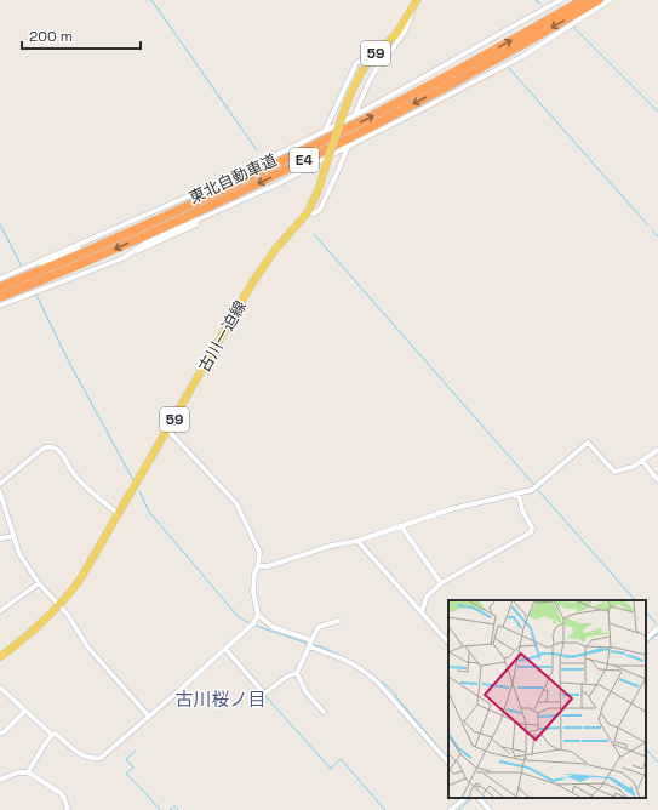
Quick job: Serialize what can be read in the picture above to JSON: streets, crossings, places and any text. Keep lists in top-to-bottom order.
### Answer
{
  "streets": {
    "highway": ["E4", "東北自動車道"],
    "main road": ["59", "古川一迫線"]
  },
  "districts": ["古川桜ノ目"],
  "scale_bar": "200 m"
}
